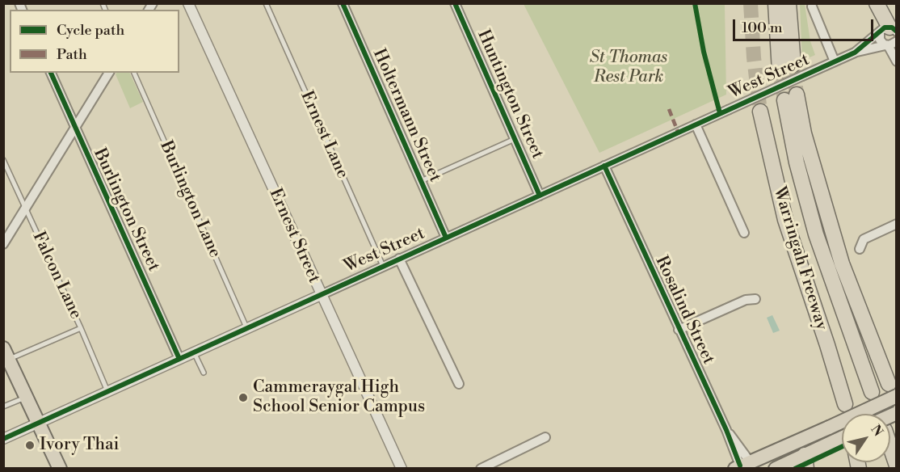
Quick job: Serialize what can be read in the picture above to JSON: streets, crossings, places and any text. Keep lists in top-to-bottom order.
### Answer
{
  "streets": {
    "highway": ["Warringah Freeway"],
    "street": [
      "West Street",
      "Huntington Street",
      "Holtermann Street",
      "Burlington Street",
      "Ernest Street",
      "Rosalind Street"
    ],
    "lane": ["Ernest Lane", "Burlington Lane", "Falcon Lane"]
  },
  "crossings": [
    ["West Street", "Huntington Street"],
    ["West Street", "Holtermann Street"],
    ["West Street", "Ernest Lane"],
    ["West Street", "Burlington Lane"],
    ["West Street", "Burlington Street"],
    ["West Street", "Ernest Street"],
    ["West Street", "Falcon Lane"],
    ["West Street", "Rosalind Street"]
  ],
  "parks": ["St Thomas Rest Park"],
  "places": ["Cammeraygal High School Senior Campus", "Ivory Thai"],
  "legend": ["Cycle path", "Path"],
  "scale_bar": "100 m",
  "north": "top right"
}
